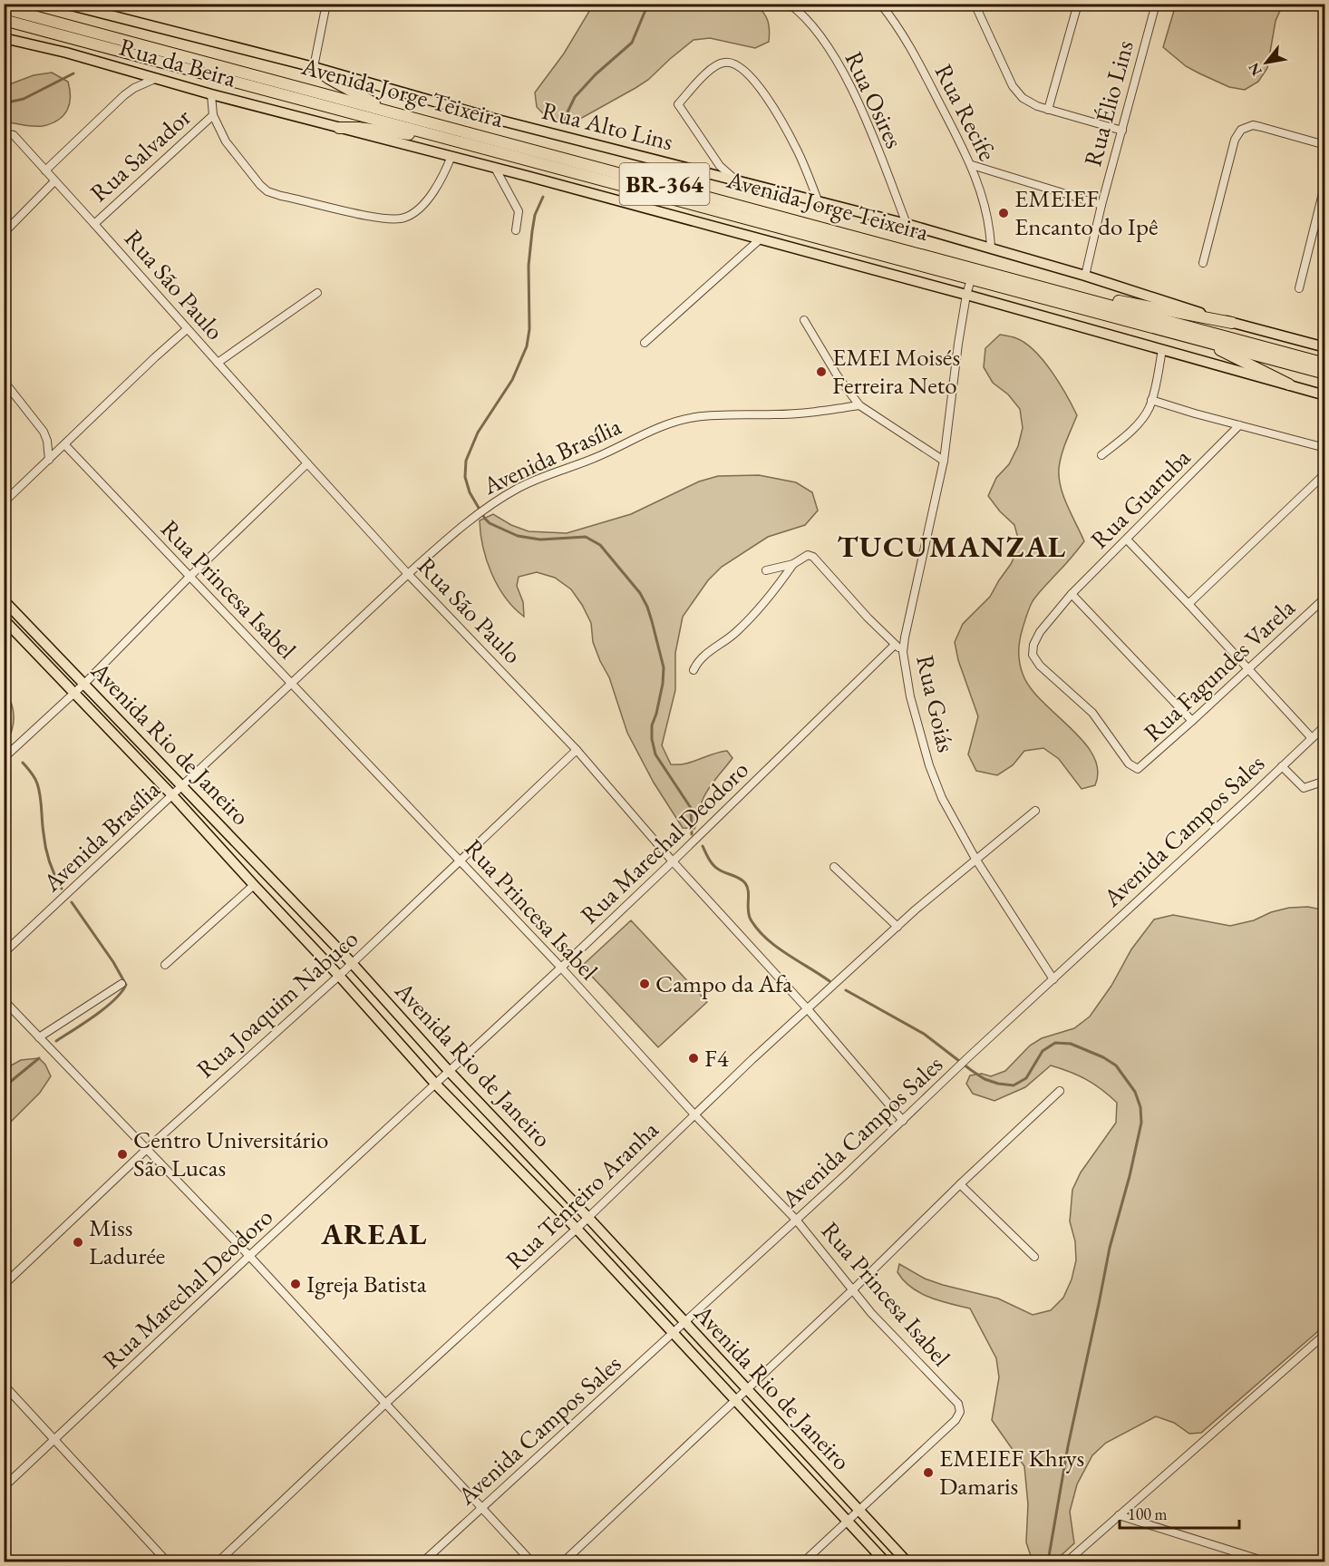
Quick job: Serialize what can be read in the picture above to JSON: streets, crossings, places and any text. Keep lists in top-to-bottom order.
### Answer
{
  "streets": {
    "highway": ["Avenida Jorge Teixeira", "BR-364"],
    "main road": ["Rua da Beira", "Rua Alto Lins", "Avenida Rio de Janeiro"],
    "street": [
      "Rua Osires",
      "Rua Élio Lins",
      "Rua Recife",
      "Rua Salvador",
      "Rua São Paulo",
      "Avenida Brasília",
      "Rua Guaruba",
      "Rua Princesa Isabel",
      "Rua Fagundes Varela",
      "Rua Goiás",
      "Avenida Campos Sales",
      "Rua Marechal Deodoro",
      "Rua Joaquim Nabuco",
      "Rua Tenreiro Aranha"
    ]
  },
  "crossings": [
    ["Rua da Beira", "Rua Alto Lins"],
    ["Rua da Beira", "Rua Goiás"],
    ["Avenida Jorge Teixeira", "Rua Goiás"],
    ["Rua Osires", "Rua Alto Lins"],
    ["Rua Recife", "Rua Alto Lins"],
    ["Rua Salvador", "Rua São Paulo"],
    ["Rua São Paulo", "Avenida Brasília"],
    ["Rua São Paulo", "Avenida Campos Sales"],
    ["Rua São Paulo", "Rua Marechal Deodoro"],
    ["Rua São Paulo", "Rua Joaquim Nabuco"],
    ["Rua São Paulo", "Rua Tenreiro Aranha"],
    ["Avenida Brasília", "Rua Princesa Isabel"],
    ["Avenida Brasília", "Avenida Rio de Janeiro"],
    ["Rua Guaruba", "Rua Fagundes Varela"],
    ["Rua Princesa Isabel", "Avenida Rio de Janeiro"],
    ["Rua Princesa Isabel", "Avenida Campos Sales"],
    ["Rua Princesa Isabel", "Rua Marechal Deodoro"],
    ["Rua Princesa Isabel", "Rua Joaquim Nabuco"],
    ["Rua Princesa Isabel", "Rua Tenreiro Aranha"],
    ["Rua Goiás", "Avenida Campos Sales"],
    ["Rua Goiás", "Rua Tenreiro Aranha"],
    ["Avenida Rio de Janeiro", "Avenida Campos Sales"],
    ["Avenida Rio de Janeiro", "Rua Marechal Deodoro"],
    ["Avenida Rio de Janeiro", "Rua Joaquim Nabuco"],
    ["Avenida Rio de Janeiro", "Rua Tenreiro Aranha"]
  ],
  "districts": ["TUCUMANZAL", "AREAL"],
  "places": [
    "EMEIEF Encanto do Ipê",
    "EMEI Moisés Ferreira Neto",
    "Campo da Afa",
    "F4",
    "Centro Universitário São Lucas",
    "Miss Ladurée",
    "Igreja Batista",
    "EMEIEF Khrys Damaris"
  ],
  "scale_bar": "100 m",
  "north": "bottom left"
}
